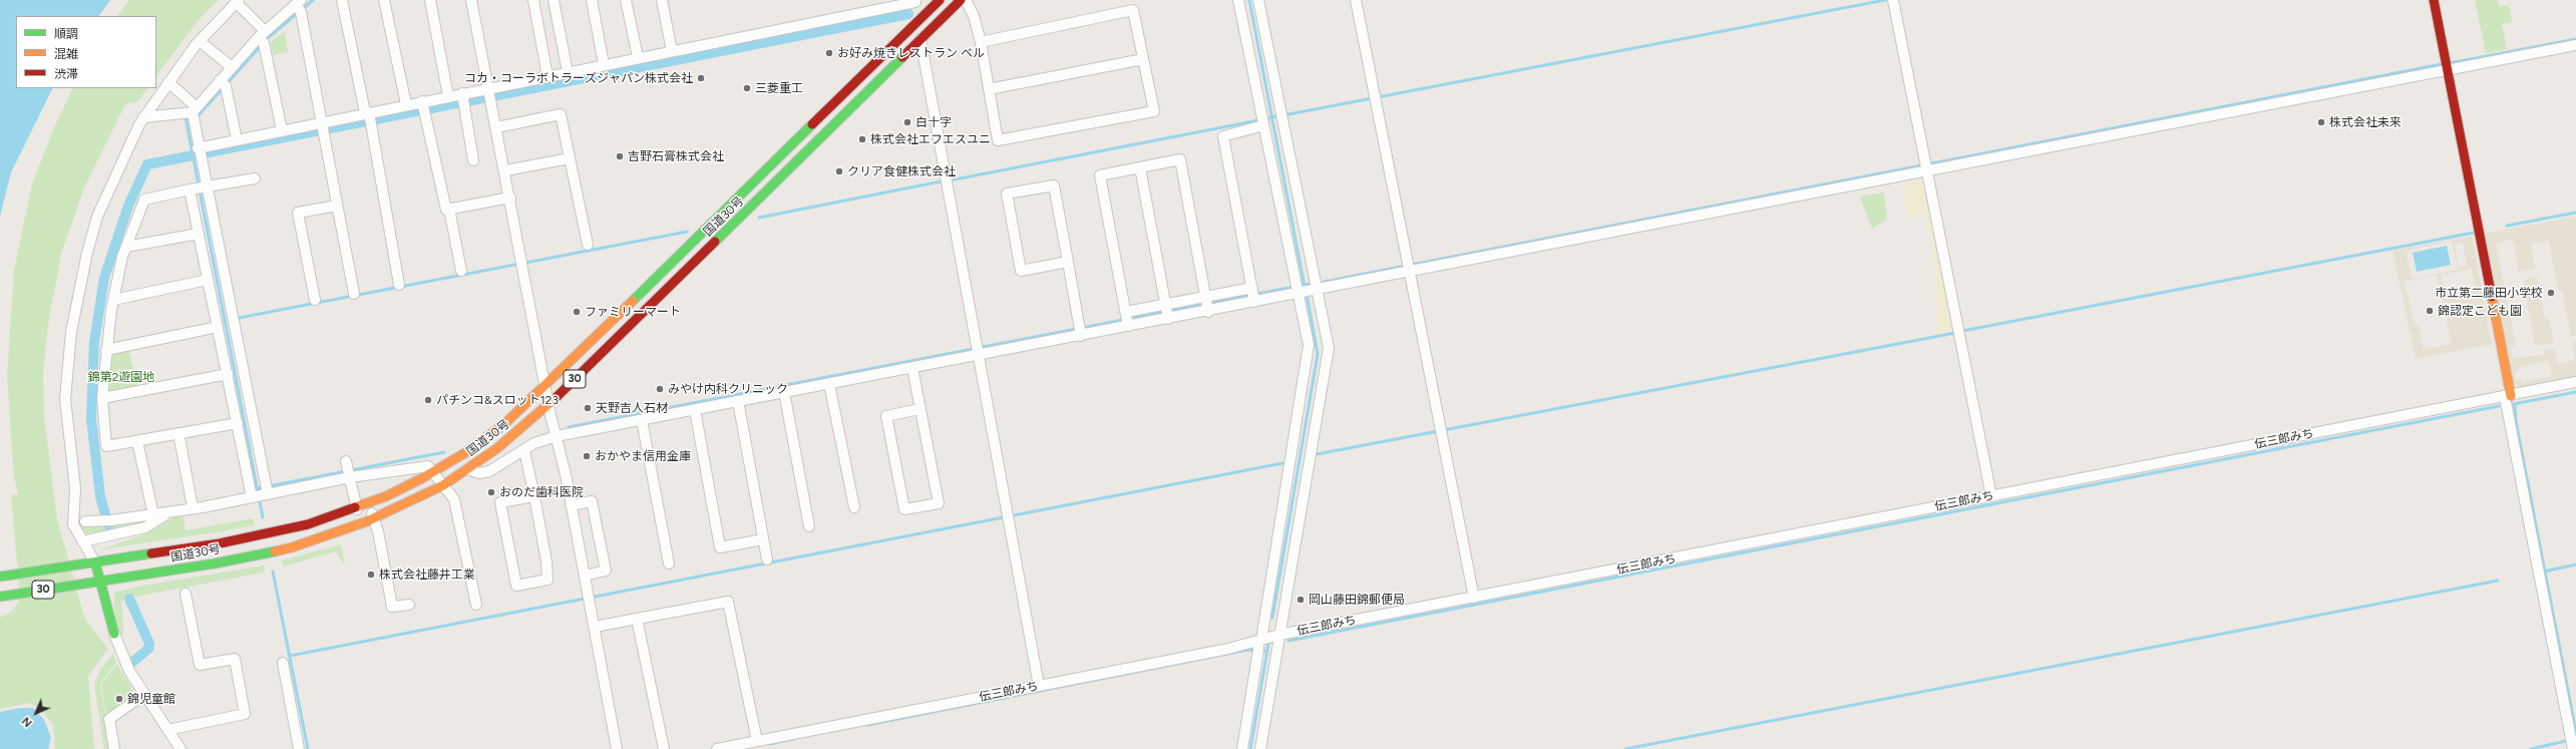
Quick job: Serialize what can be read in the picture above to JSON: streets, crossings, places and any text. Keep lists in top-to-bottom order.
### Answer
{
  "streets": {
    "main road": ["国道30号", "30"],
    "street": ["伝三郎みち"]
  },
  "parks": ["錦第2遊園地"],
  "places": [
    "お好み焼きレストラン ベル",
    "コカ・コーラボトラーズジャパン株式会社",
    "三菱重工",
    "白十字",
    "株式会社未来",
    "株式会社エフエスユニ",
    "吉野石膏株式会社",
    "クリア食健株式会社",
    "市立第二藤田小学校",
    "錦認定こども園",
    "ファミリーマート",
    "みやけ内科クリニック",
    "パチンコ&スロット123",
    "天野吉人石材",
    "おかやま信用金庫",
    "おのだ歯科医院",
    "株式会社藤井工業",
    "岡山藤田錦郵便局",
    "錦児童館"
  ],
  "legend": ["順調", "混雑", "渋滞"],
  "north": "bottom left"
}
